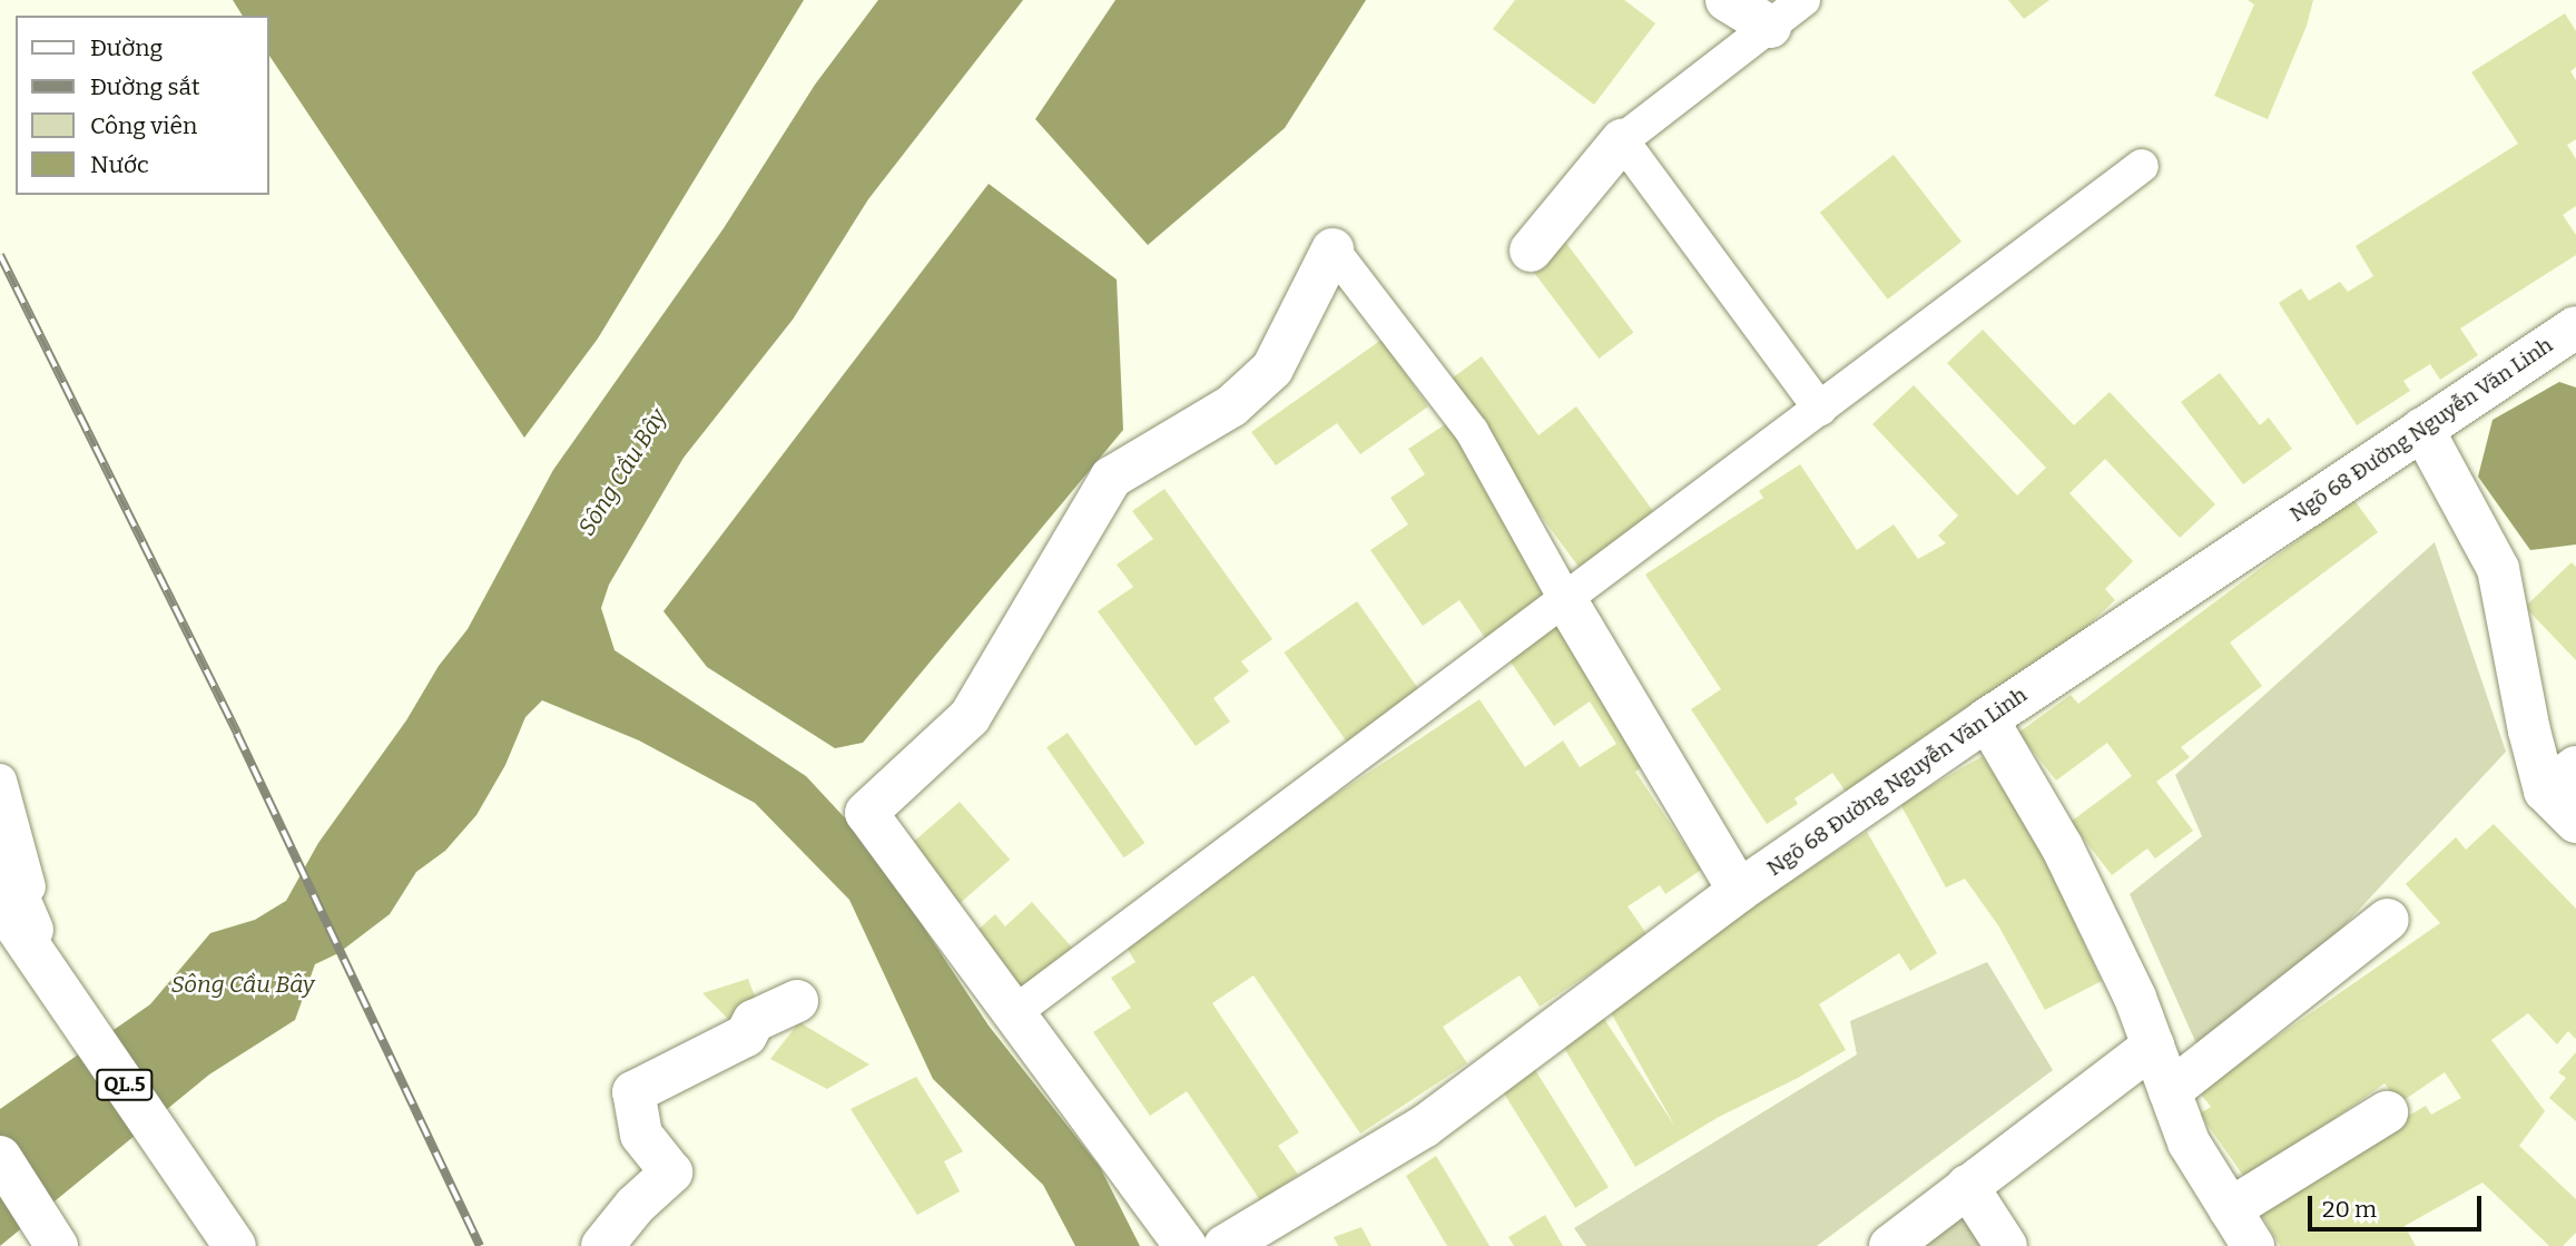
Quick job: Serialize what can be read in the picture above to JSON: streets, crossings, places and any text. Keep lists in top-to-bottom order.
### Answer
{
  "streets": {
    "main road": ["Ngõ 68 Đường Nguyễn Văn Linh", "QL.5"]
  },
  "water": ["Sông Cầu Bây"],
  "legend": [
    "Đường",
    "Đường sắt",
    "Công viên",
    "Nước"
  ],
  "scale_bar": "20 m"
}
